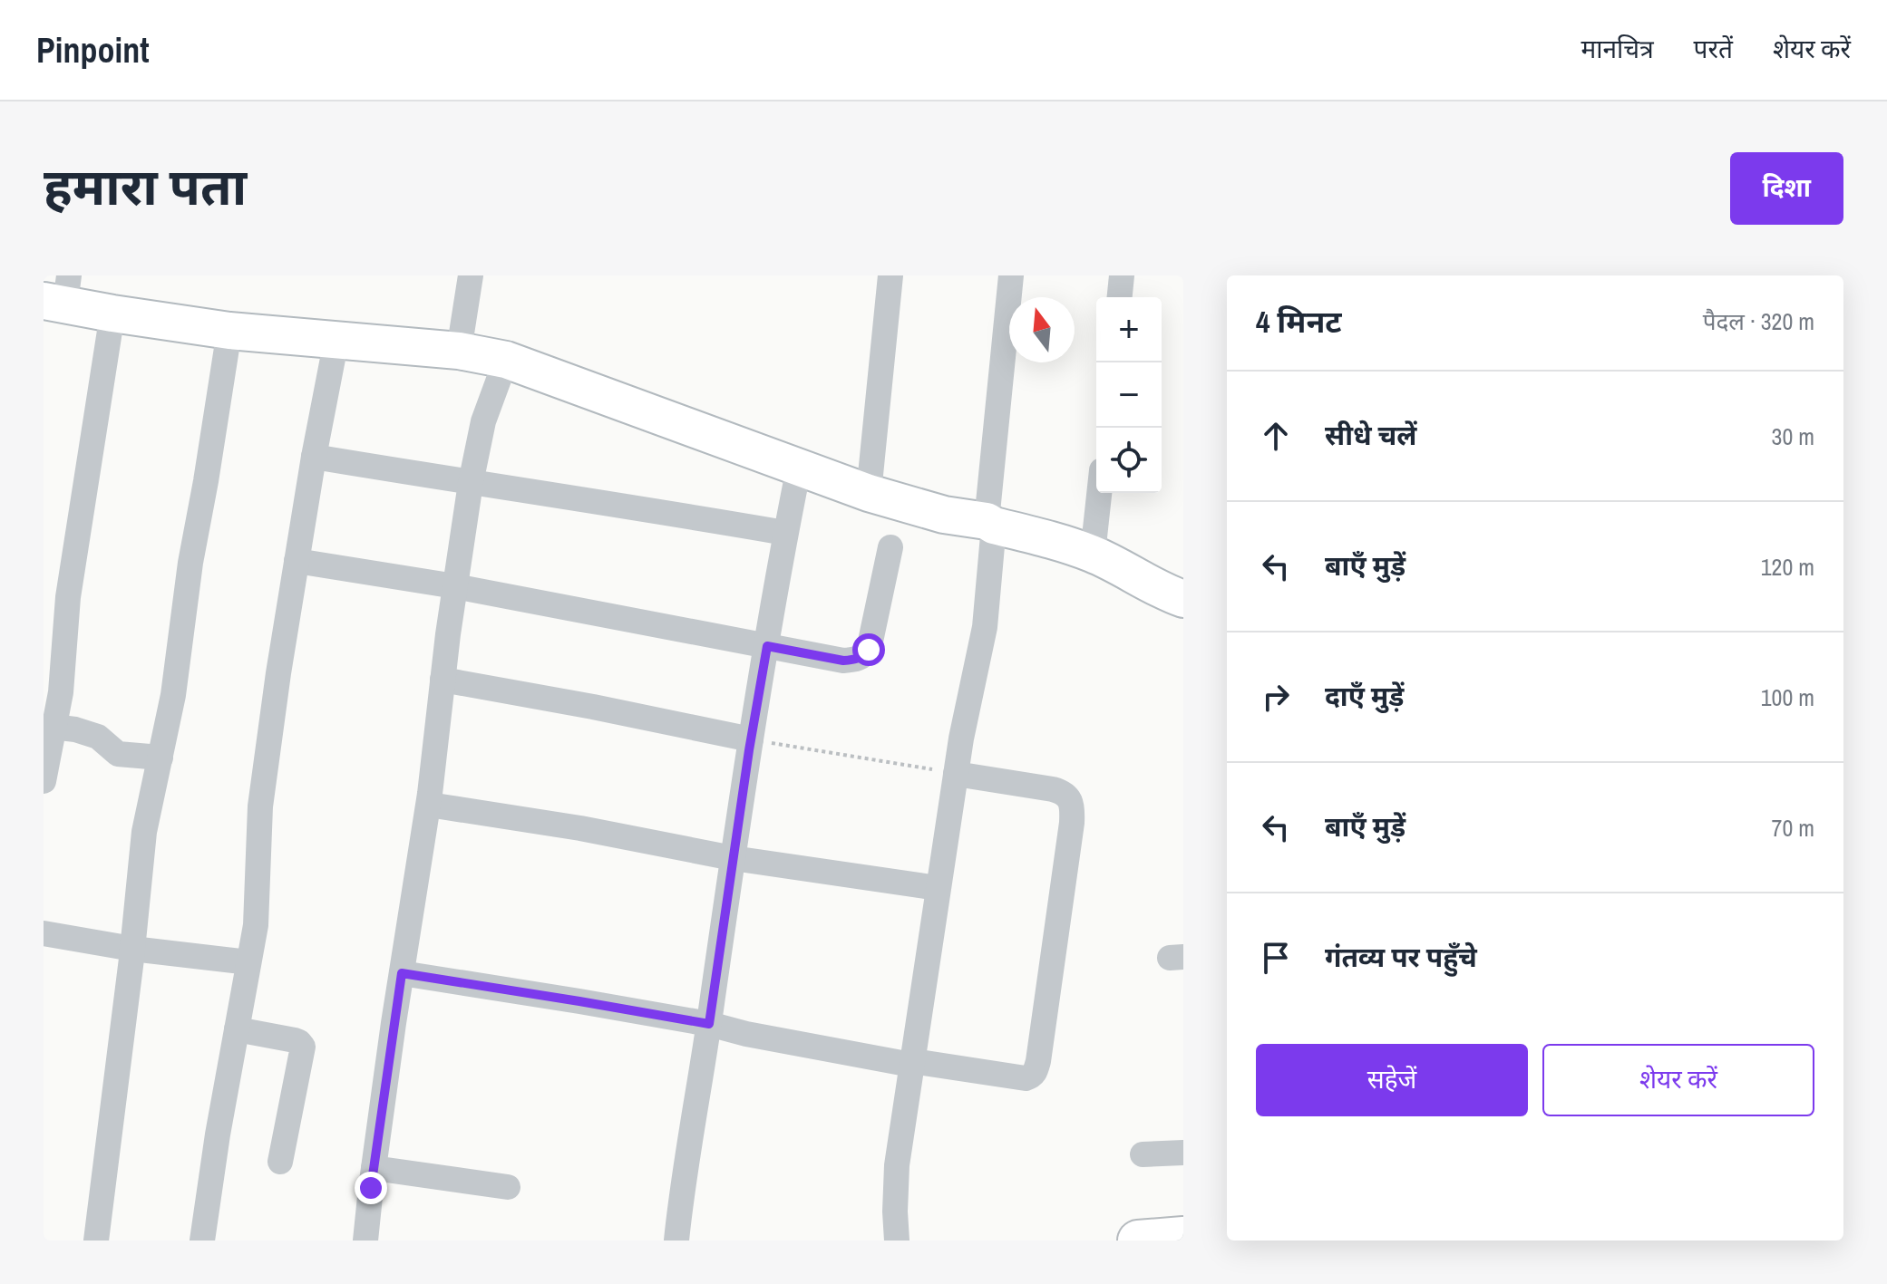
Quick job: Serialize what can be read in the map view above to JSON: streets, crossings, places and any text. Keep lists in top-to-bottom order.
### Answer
{
  "north": "top",
  "page": {
    "header": "Pinpoint",
    "nav": ["मानचित्र", "परतें", "शेयर करें"],
    "title": "हमारा पता",
    "buttons": [
      "दिशा",
      ["सहेजें", "शेयर करें"]
    ],
    "heading": ["4 मिनट", "पैदल · 320 m"],
    "map_buttons": ["+", "−"],
    "list": [
      ["सीधे चलें", "30 m"],
      ["बाएँ मुड़ें", "120 m"],
      ["दाएँ मुड़ें", "100 m"],
      ["बाएँ मुड़ें", "70 m"],
      "गंतव्य पर पहुँचे"
    ]
  }
}
